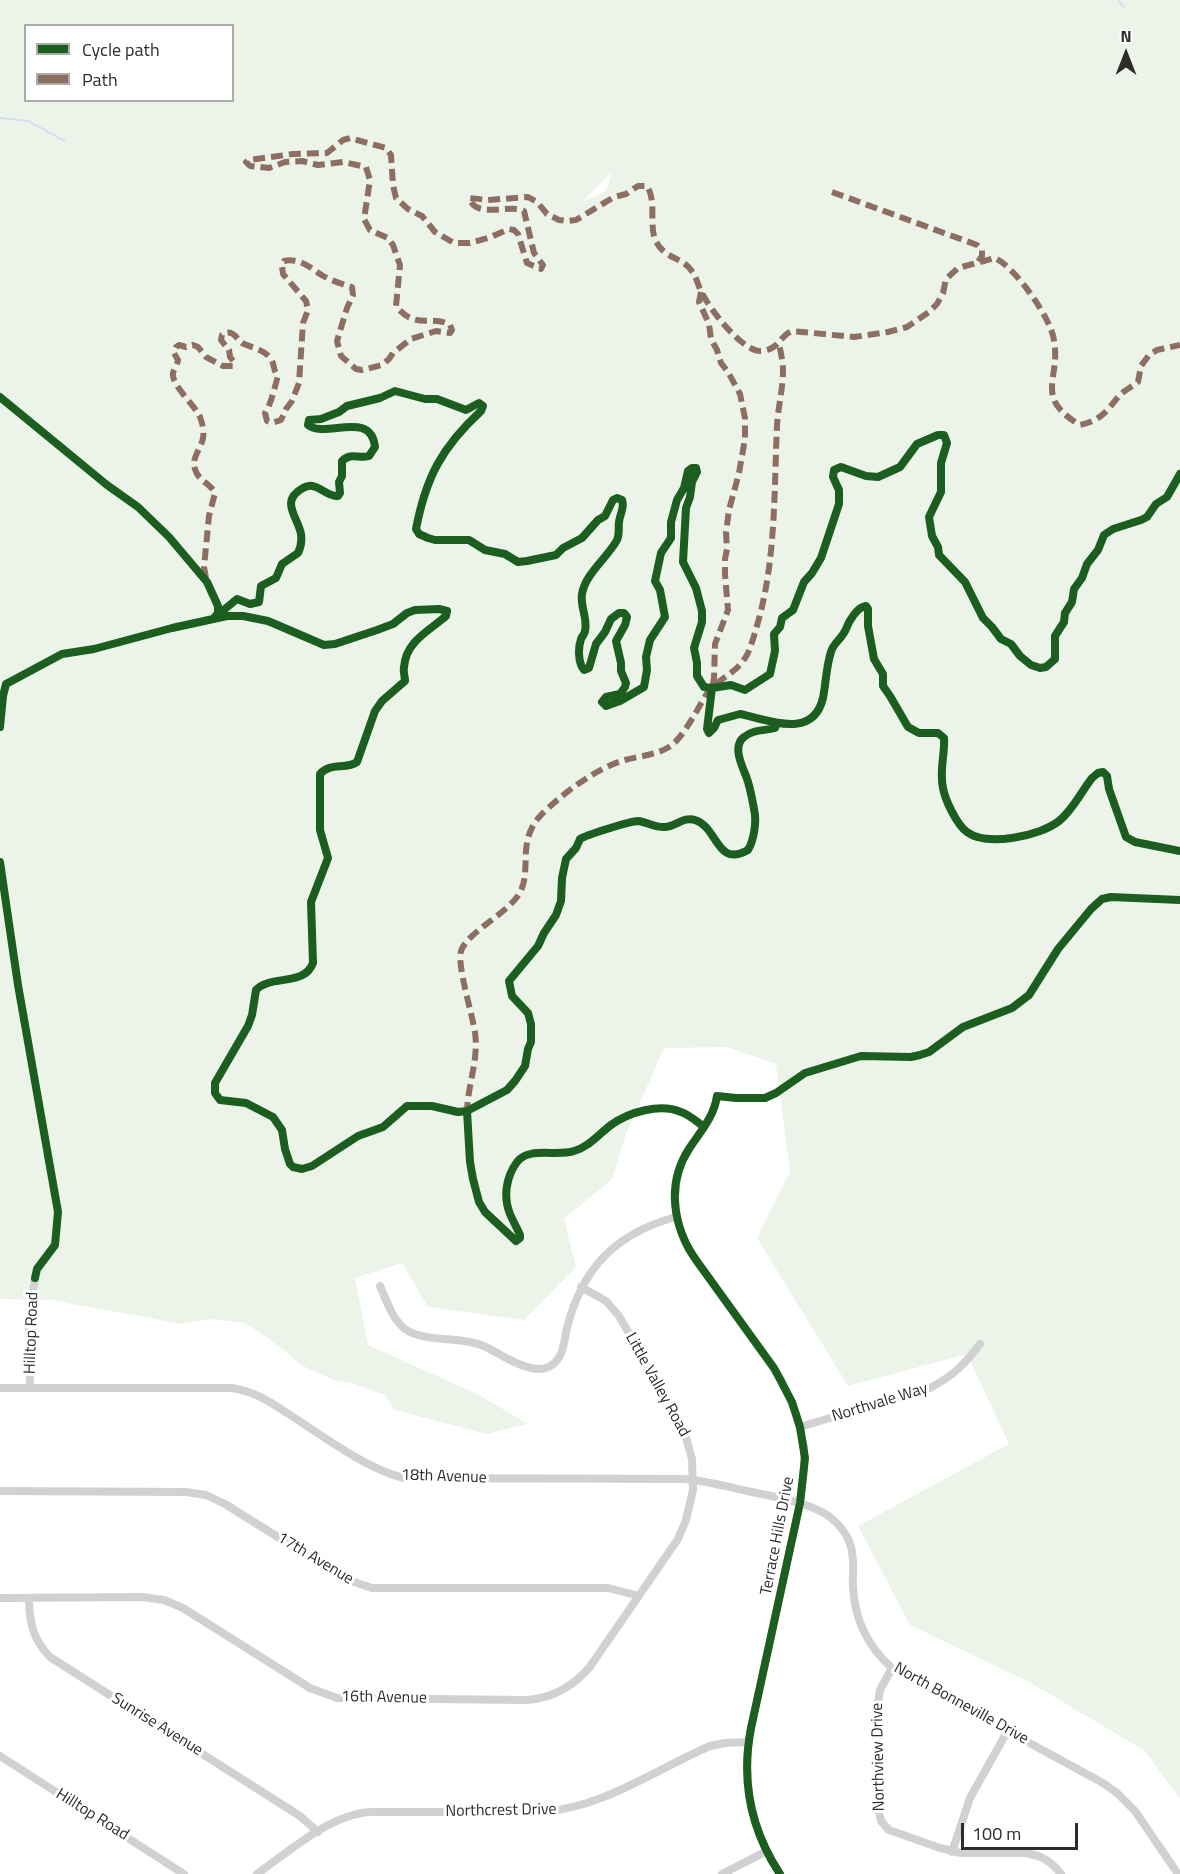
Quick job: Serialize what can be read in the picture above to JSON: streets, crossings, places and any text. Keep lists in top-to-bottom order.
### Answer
{
  "streets": {
    "street": [
      "Hilltop Road",
      "Little Valley Road",
      "Northvale Way",
      "18th Avenue",
      "Terrace Hills Drive",
      "17th Avenue",
      "16th Avenue",
      "North Bonneville Drive",
      "Sunrise Avenue",
      "Northview Drive",
      "Northcrest Drive"
    ]
  },
  "crossings": [
    ["Hilltop Road", "18th Avenue"],
    ["Little Valley Road", "18th Avenue"],
    ["Little Valley Road", "17th Avenue"],
    ["Little Valley Road", "16th Avenue"],
    ["Northvale Way", "Terrace Hills Drive"],
    ["18th Avenue", "Terrace Hills Drive"],
    ["18th Avenue", "North Bonneville Drive"],
    ["Terrace Hills Drive", "North Bonneville Drive"],
    ["Terrace Hills Drive", "Northcrest Drive"],
    ["17th Avenue", "16th Avenue"],
    ["16th Avenue", "Sunrise Avenue"],
    ["North Bonneville Drive", "Northview Drive"],
    ["Sunrise Avenue", "Northcrest Drive"]
  ],
  "legend": ["Cycle path", "Path"],
  "scale_bar": "100 m",
  "north": "top"
}
